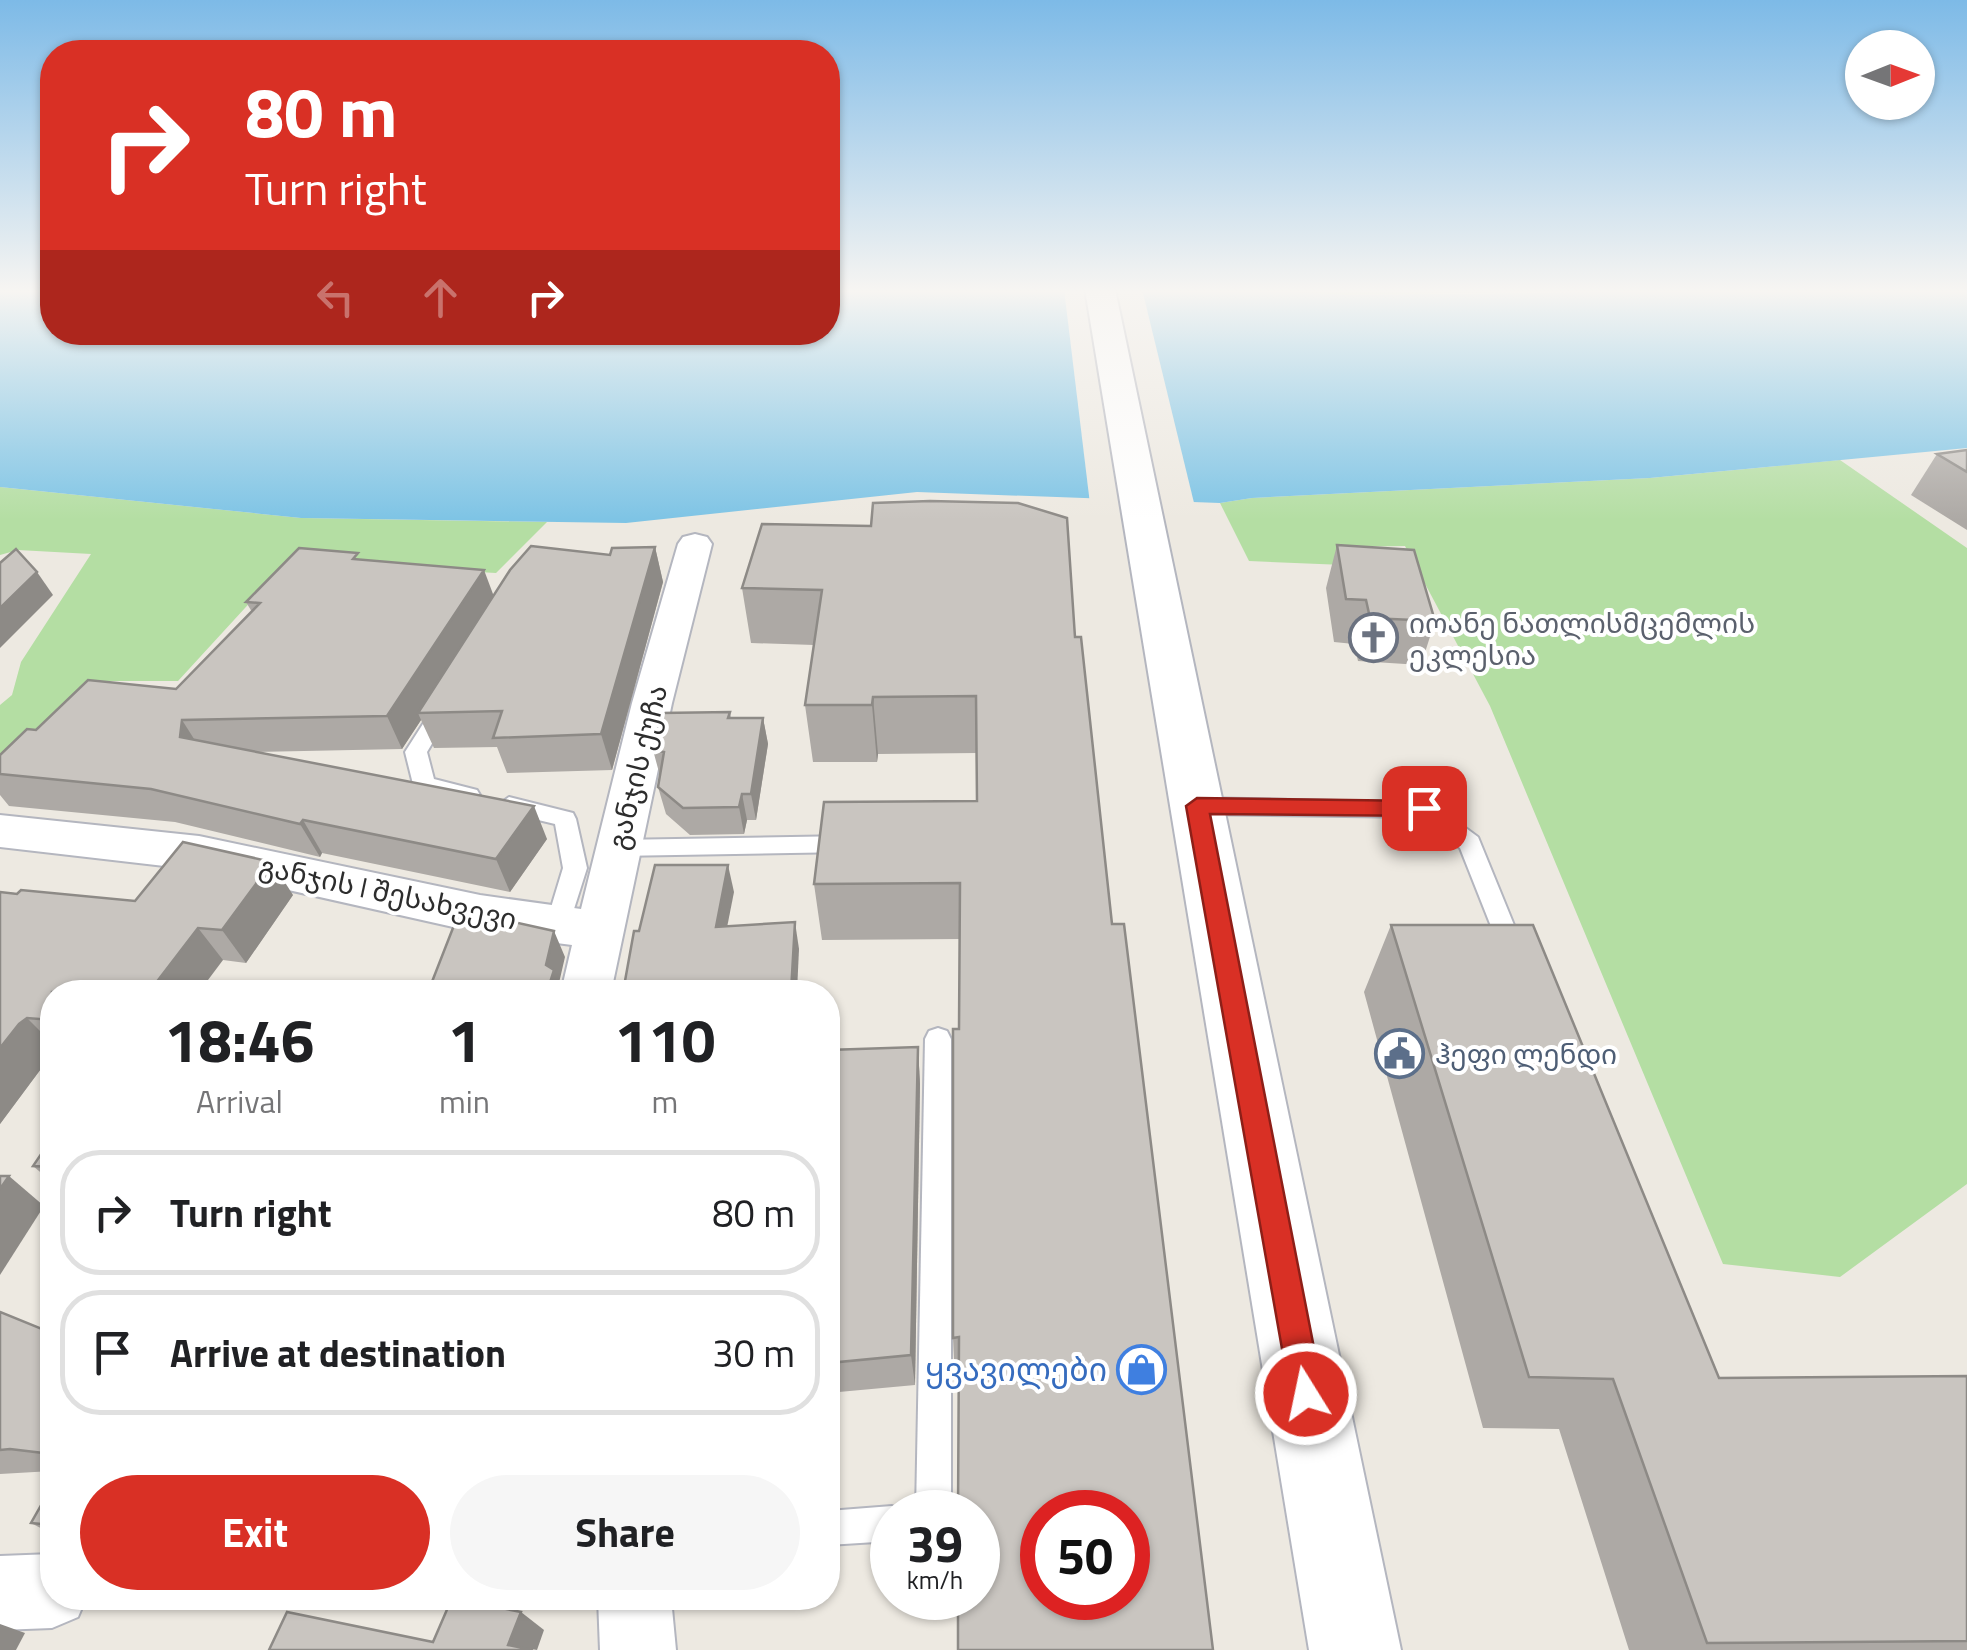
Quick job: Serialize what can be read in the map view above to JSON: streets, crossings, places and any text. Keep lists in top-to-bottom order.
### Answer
{
  "streets": {
    "street": ["განჯის ქუჩა", "განჯის I შესახვევი"]
  },
  "crossings": [
    ["განჯის ქუჩა", "განჯის I შესახვევი"]
  ],
  "places": {
    "church": ["იოანე ნათლისმცემლის ეკლესია"],
    "public building": ["ჰეფი ლენდი"],
    "shop": ["ყვავილები"]
  },
  "north": "right",
  "page": {
    "turn": ["80 m", "Turn right"],
    "eta": [
      "18:46",
      "Arrival",
      "1",
      "min",
      "110",
      "m"
    ],
    "list": [
      {
        "name": "Turn right",
        "value": "80 m"
      },
      {
        "name": "Arrive at destination",
        "value": "30 m"
      }
    ],
    "buttons": ["Exit", "Share"],
    "speed": "39 km/h",
    "limit": "50"
  }
}
